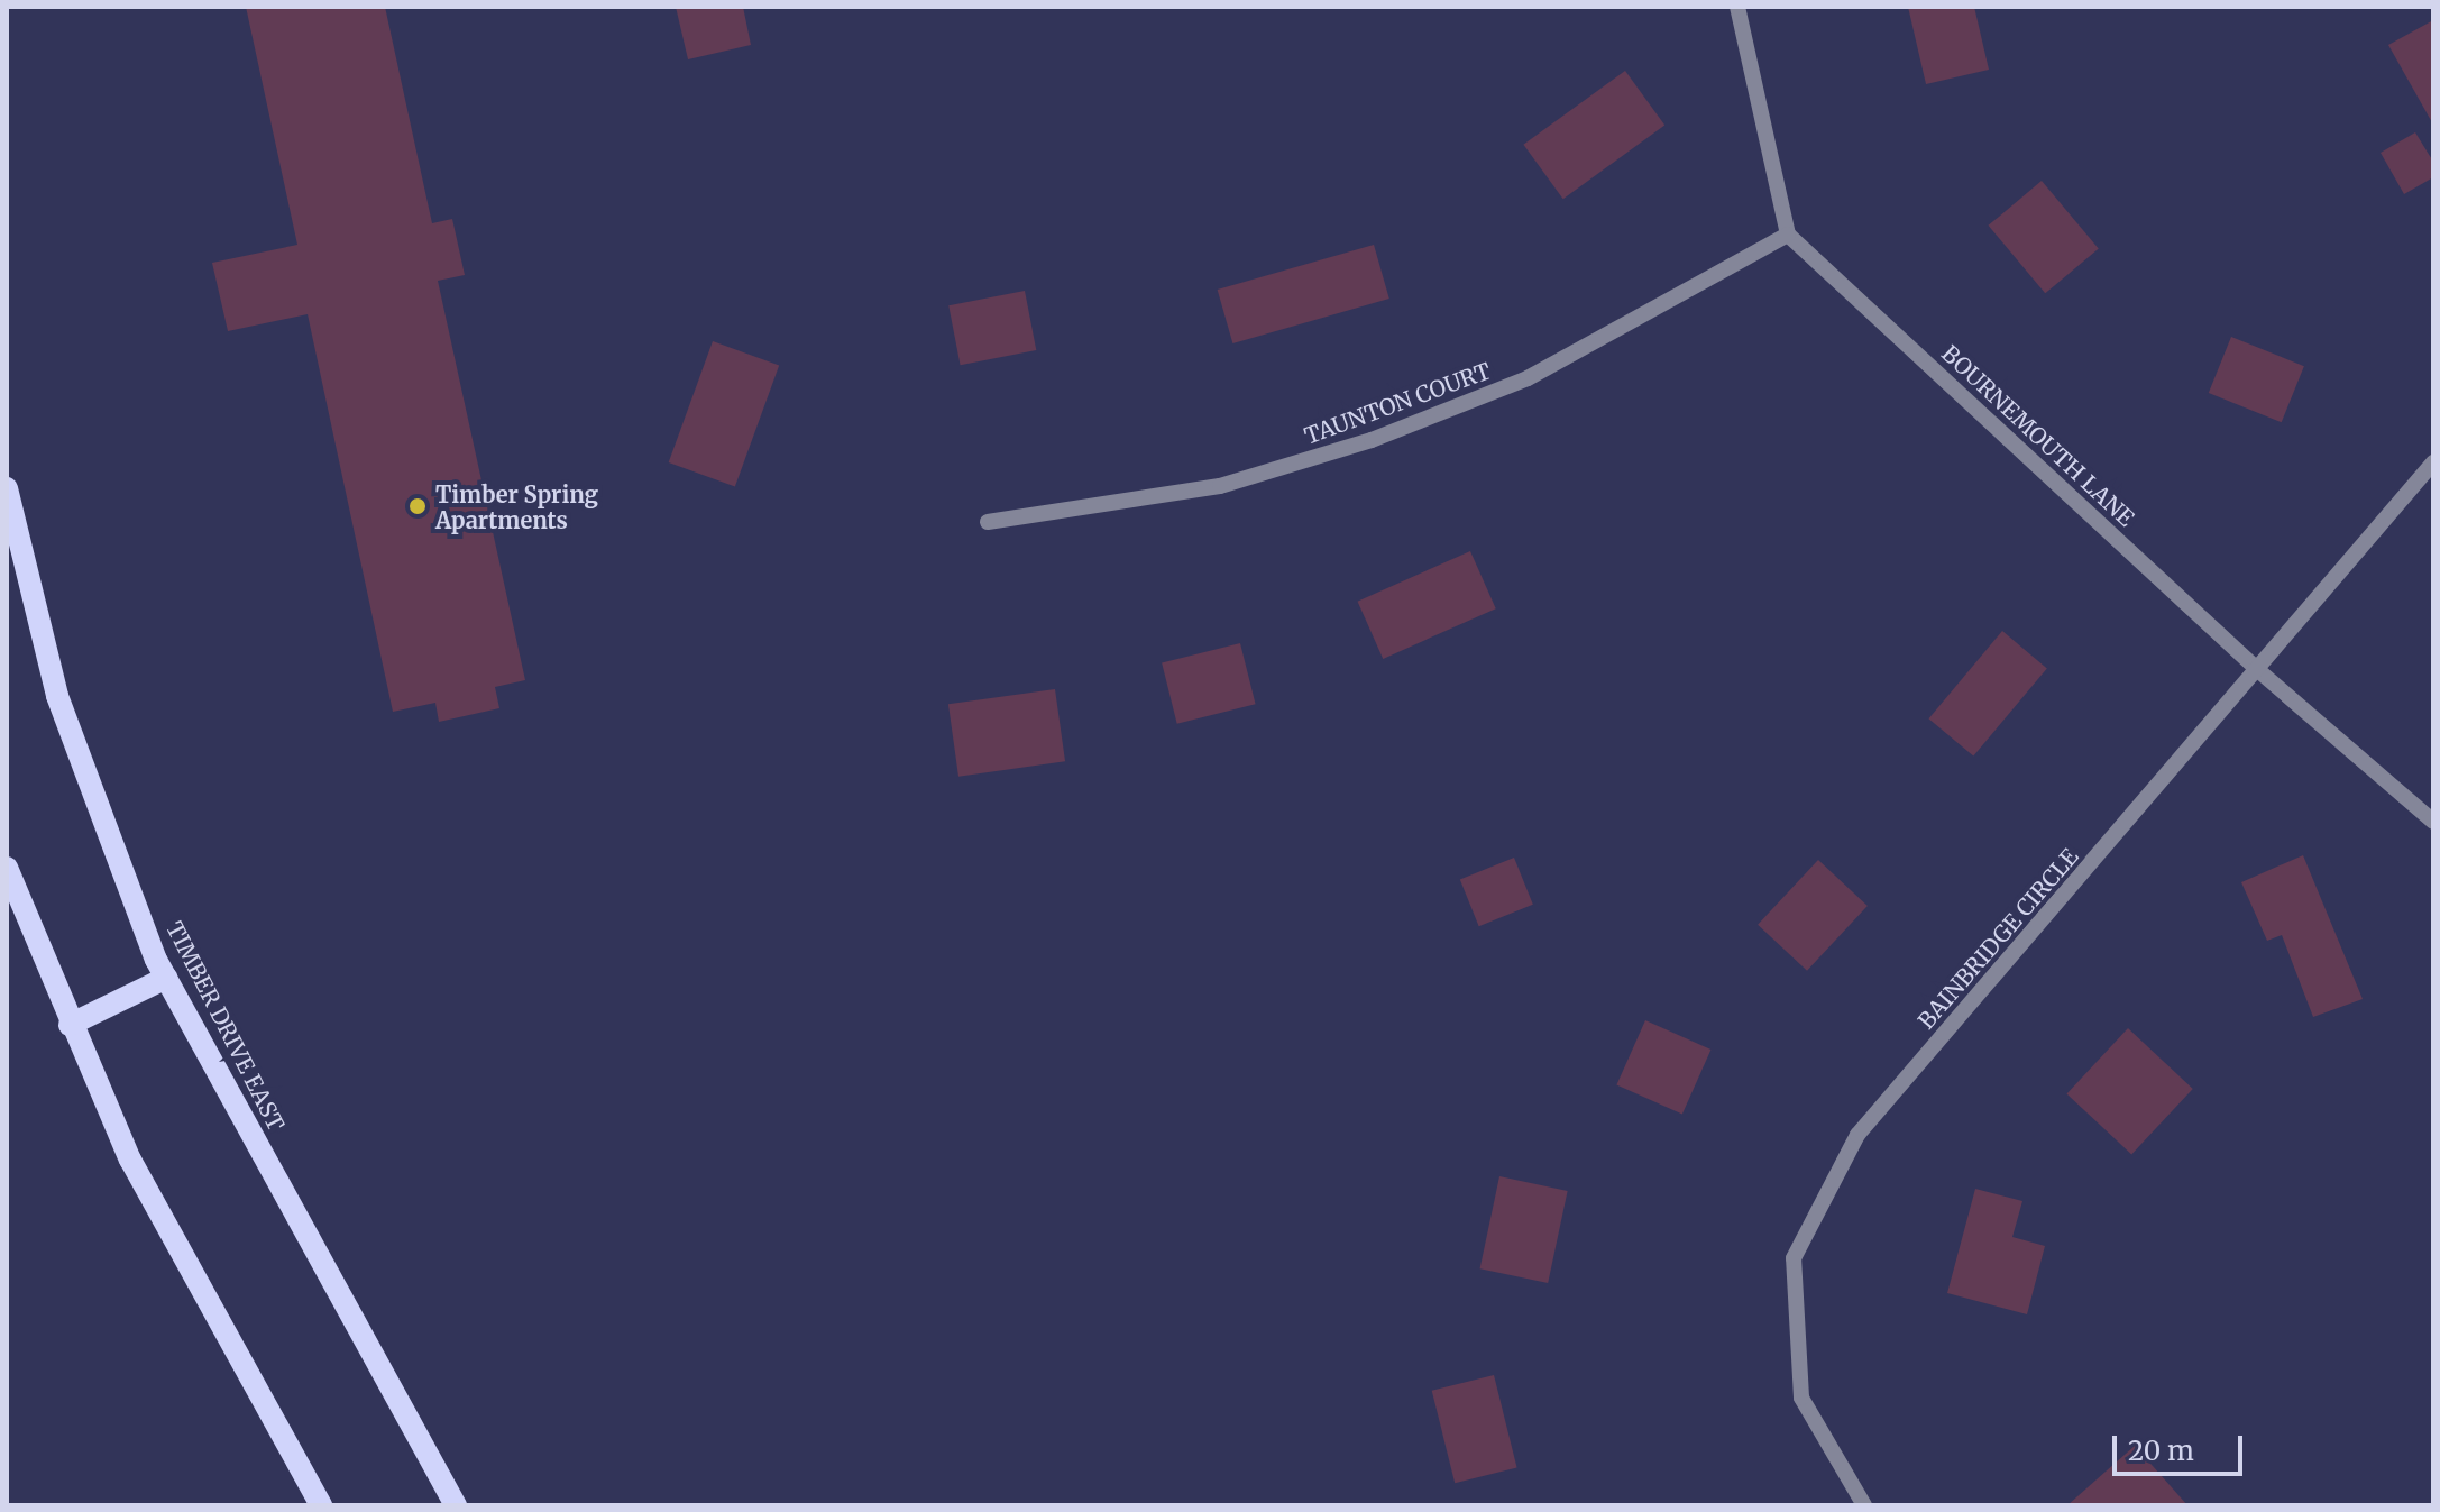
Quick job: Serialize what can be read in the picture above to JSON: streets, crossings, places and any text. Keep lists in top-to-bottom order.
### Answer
{
  "streets": {
    "main road": ["TIMBER DRIVE EAST"],
    "street": ["TAUNTON COURT", "BOURNEMOUTH LANE", "BAINBRIDGE CIRCLE"]
  },
  "crossings": [
    ["TAUNTON COURT", "BOURNEMOUTH LANE"],
    ["BOURNEMOUTH LANE", "BAINBRIDGE CIRCLE"]
  ],
  "places": ["Timber Spring Apartments"],
  "scale_bar": "20 m"
}
